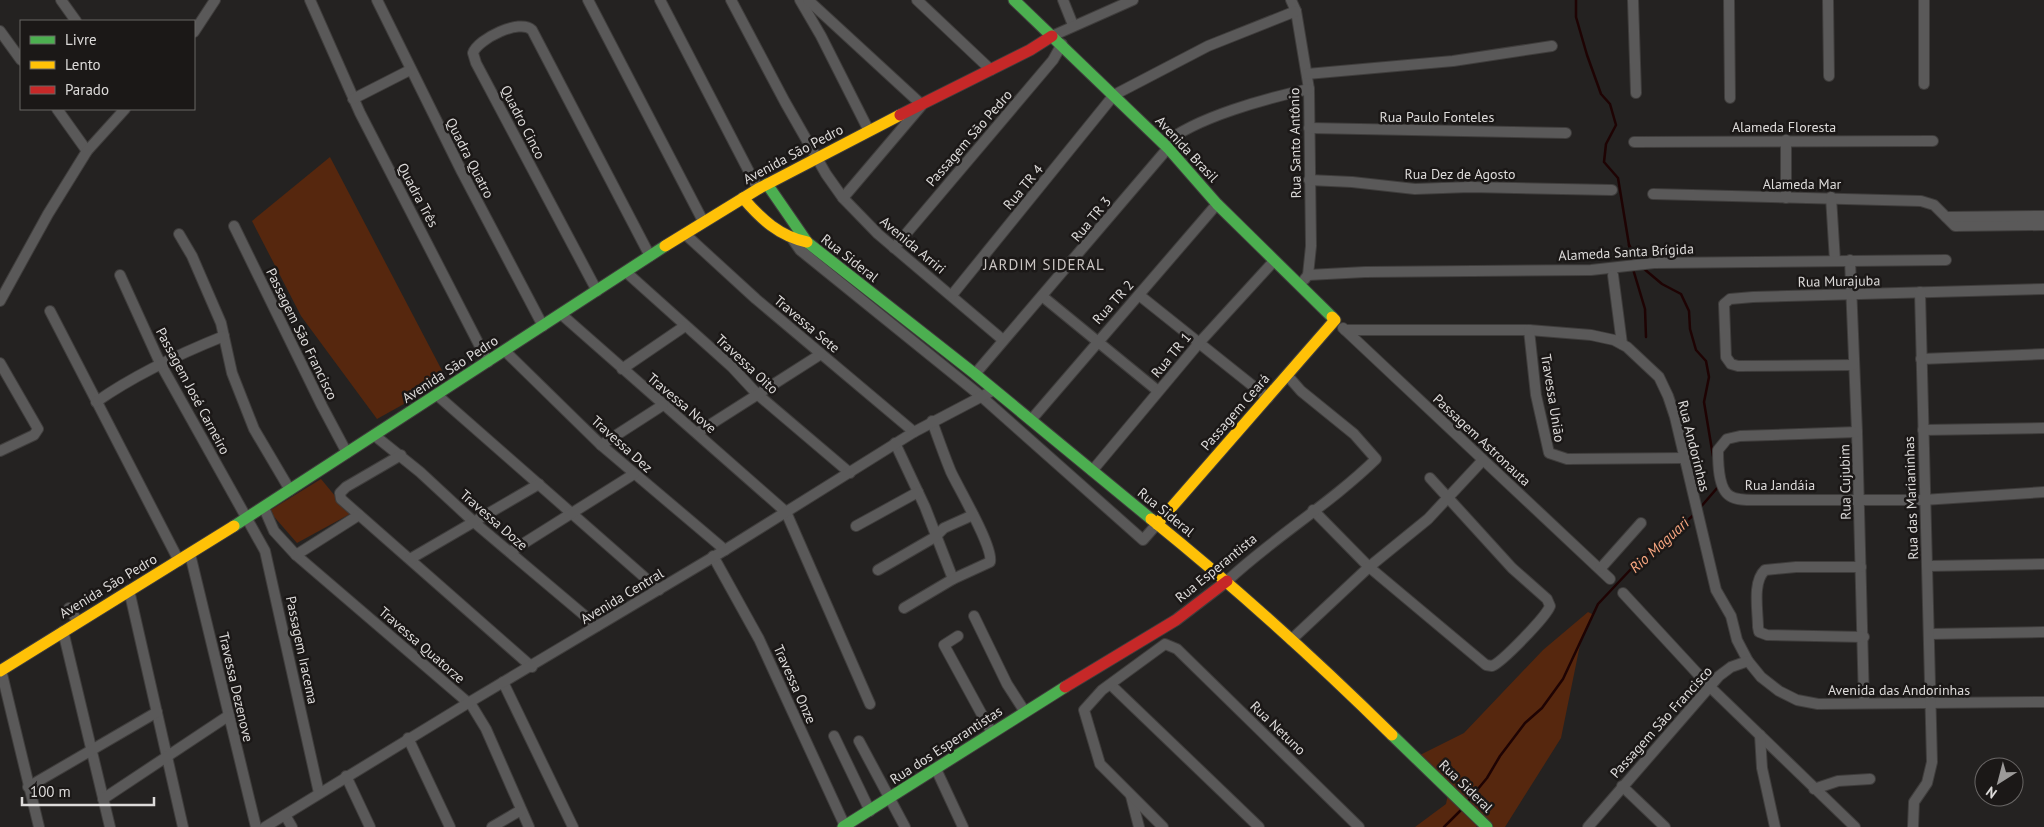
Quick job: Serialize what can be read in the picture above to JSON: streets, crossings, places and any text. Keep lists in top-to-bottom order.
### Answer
{
  "streets": {
    "main road": [
      "Avenida Brasil",
      "Avenida São Pedro",
      "Rua Sideral",
      "Passagem Ceará",
      "Rua Esperantista",
      "Rua dos Esperantistas"
    ],
    "street": [
      "Rua Paulo Fonteles",
      "Quadro Cinco",
      "Alameda Floresta",
      "Passagem São Pedro",
      "Rua Santo Antônio",
      "Quadra Quatro",
      "Rua Dez de Agosto",
      "Alameda Mar",
      "Rua TR 4",
      "Quadra Três",
      "Rua TR 3",
      "Avenida Arriri",
      "Alameda Santa Brígida",
      "Rua Murajuba",
      "Rua TR 2",
      "Travessa Sete",
      "Passagem São Francisco",
      "Rua TR 1",
      "Travessa Oito",
      "Passagem José Carneiro",
      "Travessa União",
      "Travessa Nove",
      "Passagem Astronauta",
      "Travessa Dez",
      "Rua Andorinhas",
      "Rua Cujubim",
      "Rua Jandáia",
      "Rua das Marianinhas",
      "Travessa Doze",
      "Avenida Central",
      "Travessa Quatorze",
      "Passagem Iracema",
      "Travessa Onze",
      "Travessa Dezenove",
      "Avenida das Andorinhas",
      "Rua Netuno"
    ]
  },
  "crossings": [
    ["Rua Paulo Fonteles", "Rua Santo Antônio"],
    ["Quadro Cinco", "Avenida São Pedro"],
    ["Passagem São Pedro", "Avenida Brasil"],
    ["Passagem São Pedro", "Avenida Arriri"],
    ["Rua Santo Antônio", "Rua Dez de Agosto"],
    ["Rua Santo Antônio", "Rua TR 3"],
    ["Rua Santo Antônio", "Alameda Santa Brígida"],
    ["Avenida Brasil", "Avenida São Pedro"],
    ["Avenida Brasil", "Rua TR 4"],
    ["Avenida Brasil", "Rua TR 3"],
    ["Avenida Brasil", "Rua TR 2"],
    ["Avenida Brasil", "Rua TR 1"],
    ["Avenida Brasil", "Passagem Ceará"],
    ["Avenida Brasil", "Passagem Astronauta"],
    ["Avenida São Pedro", "Quadra Quatro"],
    ["Avenida São Pedro", "Quadra Três"],
    ["Avenida São Pedro", "Avenida Arriri"],
    ["Avenida São Pedro", "Rua Sideral"],
    ["Avenida São Pedro", "Travessa Sete"],
    ["Avenida São Pedro", "Passagem São Francisco"],
    ["Avenida São Pedro", "Travessa Oito"],
    ["Avenida São Pedro", "Passagem José Carneiro"],
    ["Avenida São Pedro", "Travessa Nove"],
    ["Avenida São Pedro", "Travessa Dez"],
    ["Avenida São Pedro", "Travessa Doze"],
    ["Avenida São Pedro", "Travessa Quatorze"],
    ["Avenida São Pedro", "Passagem Iracema"],
    ["Avenida São Pedro", "Travessa Dezenove"],
    ["Rua TR 4", "Avenida Arriri"],
    ["Rua TR 3", "Avenida Arriri"],
    ["Rua TR 3", "Rua Sideral"],
    ["Alameda Santa Brígida", "Rua Cujubim"],
    ["Rua Sideral", "Rua TR 2"],
    ["Rua Sideral", "Rua TR 1"],
    ["Rua Sideral", "Passagem Ceará"],
    ["Rua Sideral", "Rua Esperantista"],
    ["Rua Sideral", "Avenida Central"],
    ["Rua Murajuba", "Rua Cujubim"],
    ["Rua Murajuba", "Rua das Marianinhas"],
    ["Travessa Sete", "Avenida Central"],
    ["Passagem São Francisco", "Rua Andorinhas"],
    ["Passagem São Francisco", "Avenida das Andorinhas"],
    ["Travessa Oito", "Avenida Central"],
    ["Passagem José Carneiro", "Passagem Iracema"],
    ["Travessa União", "Rua Andorinhas"],
    ["Travessa Nove", "Avenida Central"],
    ["Passagem Ceará", "Passagem Astronauta"],
    ["Passagem Ceará", "Rua Esperantista"],
    ["Passagem Astronauta", "Rua Andorinhas"],
    ["Travessa Dez", "Avenida Central"],
    ["Rua Andorinhas", "Avenida das Andorinhas"],
    ["Rua Cujubim", "Rua Jandáia"],
    ["Rua Cujubim", "Avenida das Andorinhas"],
    ["Rua Jandáia", "Rua das Marianinhas"],
    ["Rua das Marianinhas", "Avenida das Andorinhas"],
    ["Travessa Doze", "Avenida Central"],
    ["Rua Esperantista", "Rua dos Esperantistas"],
    ["Avenida Central", "Travessa Quatorze"],
    ["Avenida Central", "Passagem Iracema"],
    ["Avenida Central", "Travessa Onze"],
    ["Travessa Onze", "Rua dos Esperantistas"]
  ],
  "districts": ["JARDIM SIDERAL"],
  "water": ["Rio Maguari"],
  "legend": ["Livre", "Lento", "Parado"],
  "scale_bar": "100 m",
  "north": "bottom left"
}
